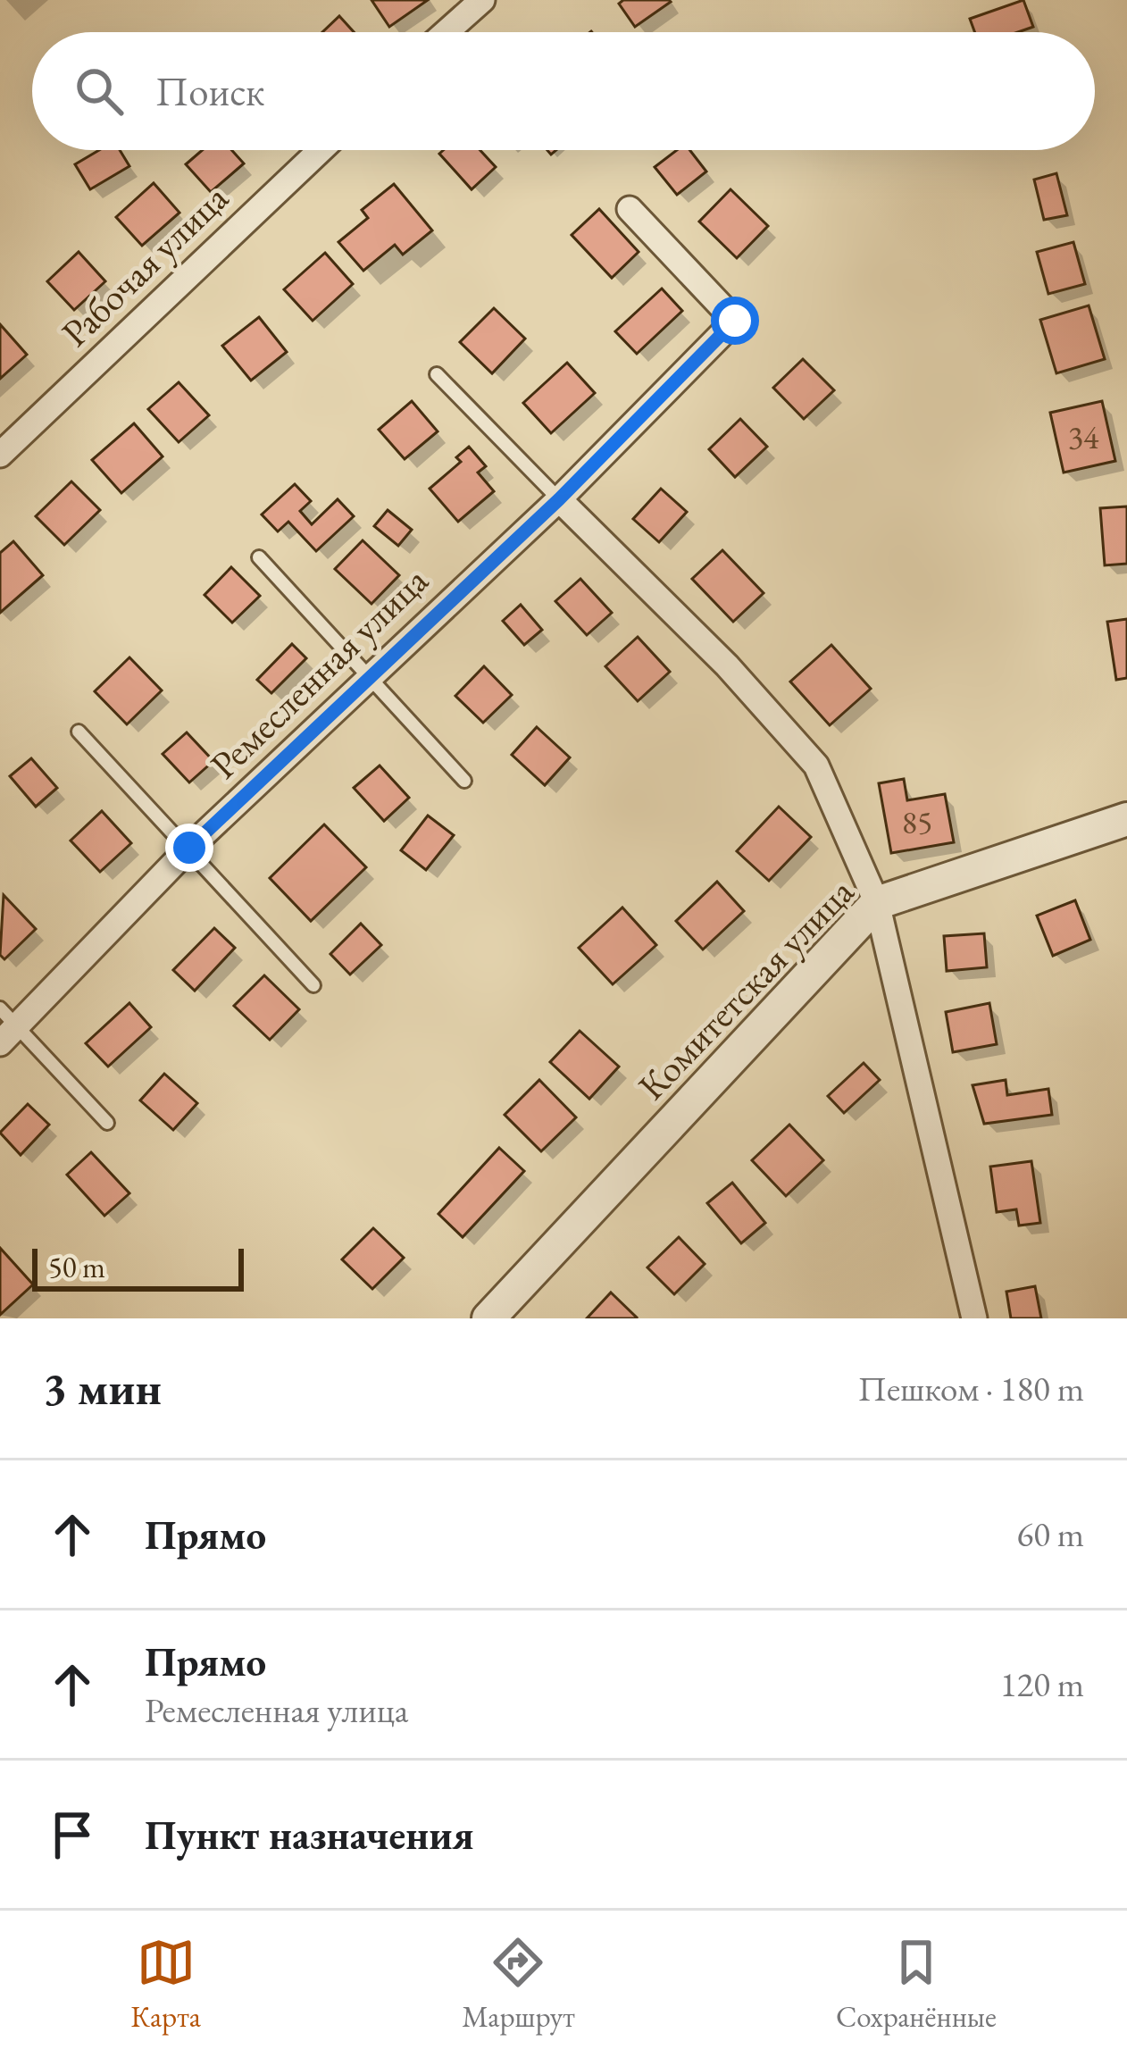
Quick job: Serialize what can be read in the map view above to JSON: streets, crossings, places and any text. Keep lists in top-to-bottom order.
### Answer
{
  "streets": {
    "street": ["Рабочая улица", "Ремесленная улица", "Комитетская улица"]
  },
  "house_numbers": ["34", "85"],
  "scale_bar": "50 m",
  "page": {
    "search": "Поиск",
    "scale": "50 m",
    "heading": ["3 мин", "Пешком · 180 m"],
    "list": [
      ["Прямо", "60 m"],
      ["Прямо", "Ремесленная улица", "120 m"],
      "Пункт назначения"
    ],
    "nav": ["Карта", "Маршрут", "Сохранённые"]
  }
}
